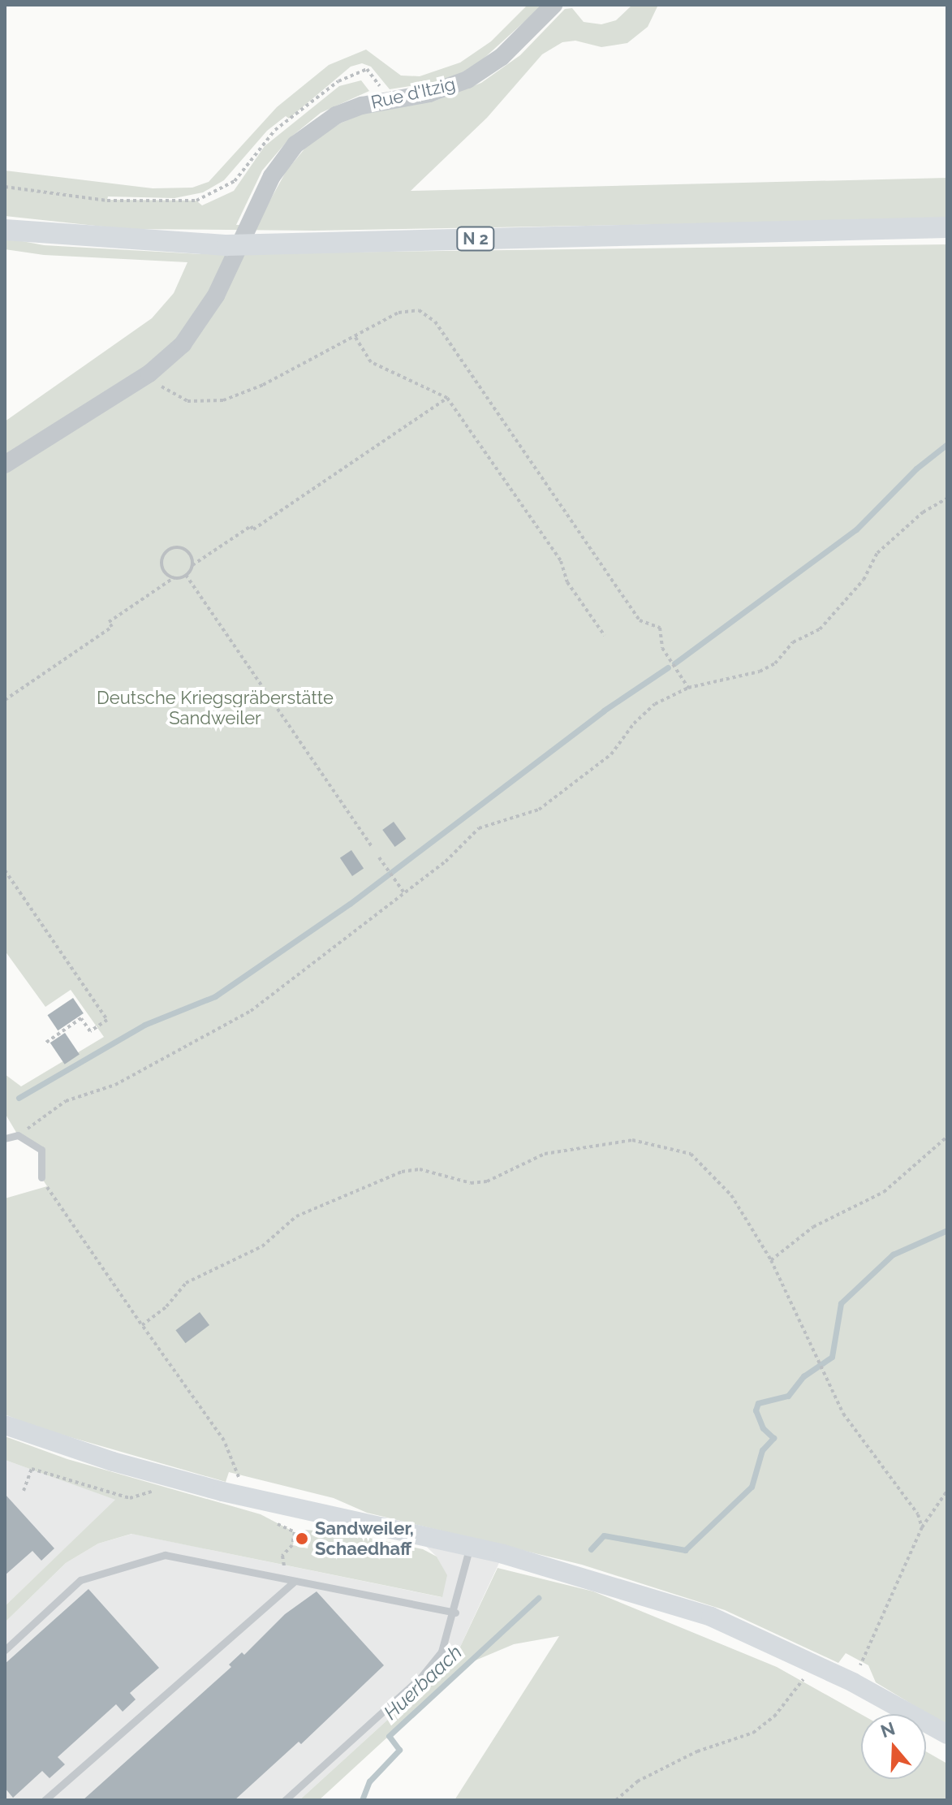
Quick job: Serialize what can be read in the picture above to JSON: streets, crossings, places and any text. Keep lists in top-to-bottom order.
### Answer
{
  "streets": {
    "main road": ["N 2"],
    "street": ["Rue d'Itzig"]
  },
  "water": ["Huerbaach"],
  "parks": ["Deutsche Kriegsgräberstätte Sandweiler"],
  "places": ["Sandweiler, Schaedhaff"],
  "north": "top"
}
